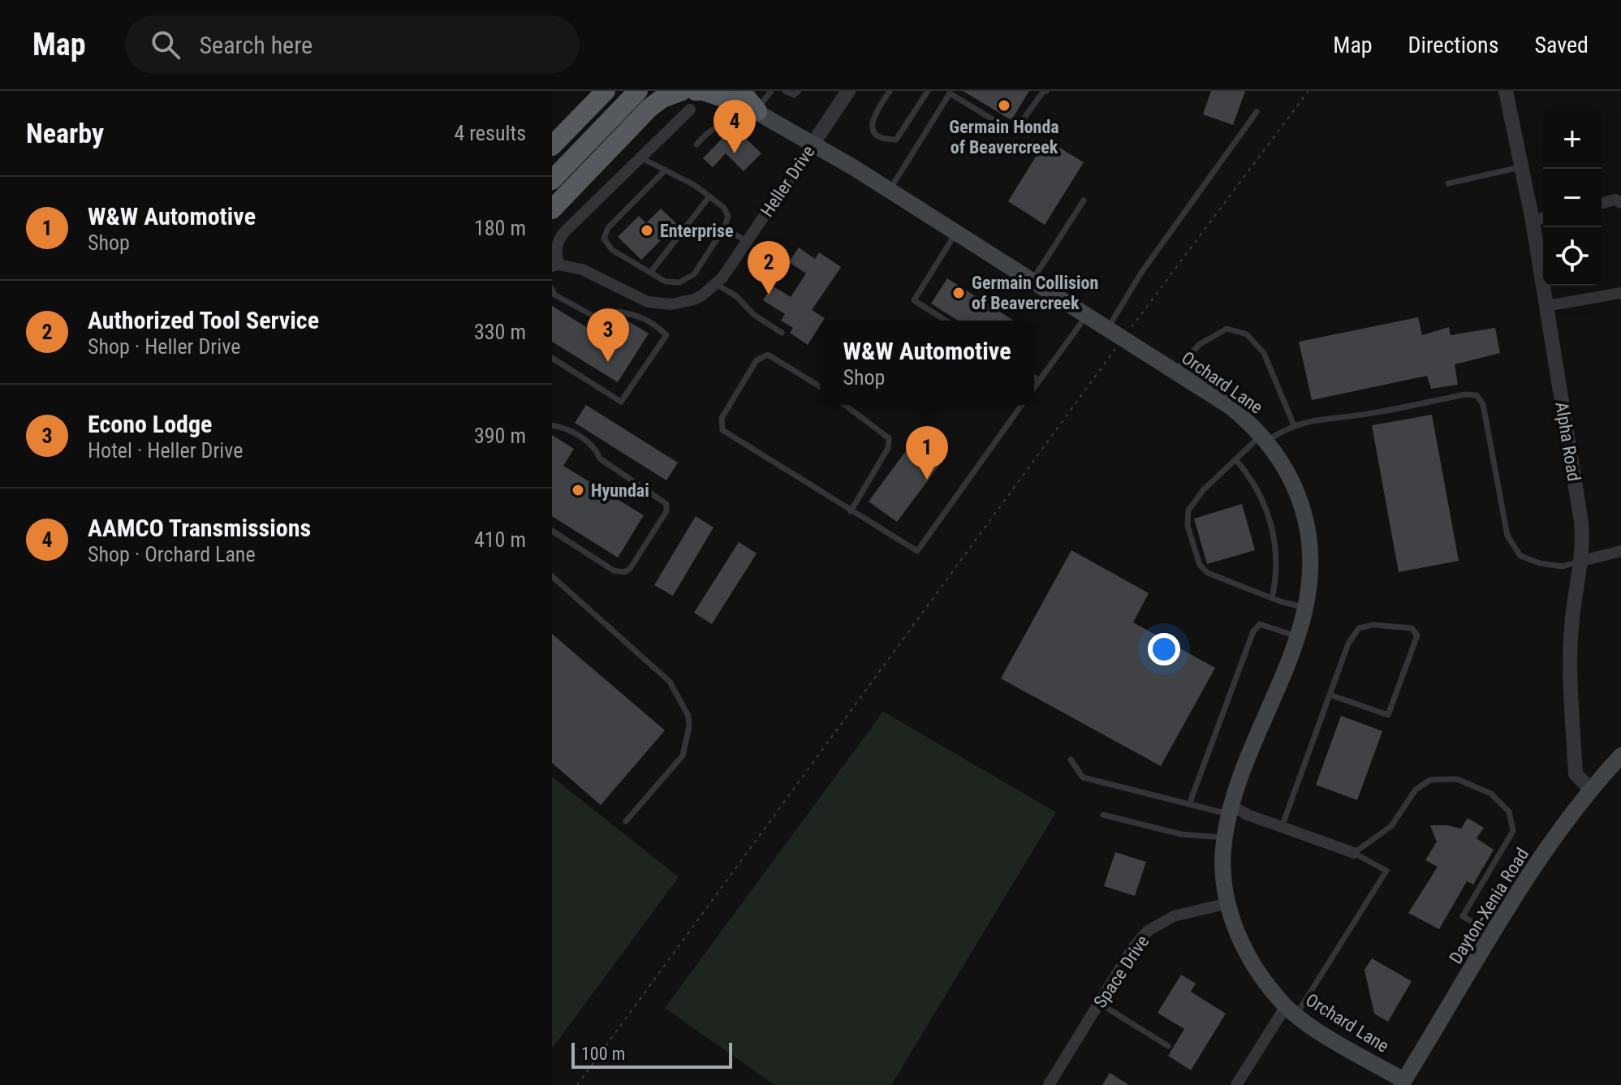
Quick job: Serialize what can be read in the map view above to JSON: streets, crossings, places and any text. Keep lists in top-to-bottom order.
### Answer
{
  "streets": {
    "main road": ["Orchard Lane", "Dayton-Xenia Road"],
    "street": ["Heller Drive", "Alpha Road", "Space Drive"]
  },
  "crossings": [
    ["Heller Drive", "Orchard Lane"],
    ["Orchard Lane", "Dayton-Xenia Road"],
    ["Orchard Lane", "Space Drive"],
    ["Alpha Road", "Dayton-Xenia Road"]
  ],
  "places": [
    "Germain Honda of Beavercreek",
    "Enterprise",
    "Germain Collision of Beavercreek",
    "Hyundai"
  ],
  "scale_bar": "100 m",
  "page": {
    "header": "Map",
    "search": "Search here",
    "nav": ["Map", "Directions", "Saved"],
    "heading": ["Nearby", "4 results"],
    "pins": [
      "4",
      "2",
      "3",
      "1"
    ],
    "map_buttons": ["+", "−"],
    "list": [
      {
        "mark": "1",
        "name": "W&W Automotive",
        "note": "Shop",
        "value": "180 m"
      },
      {
        "mark": "2",
        "name": "Authorized Tool Service",
        "note": "Shop · Heller Drive",
        "value": "330 m"
      },
      {
        "mark": "3",
        "name": "Econo Lodge",
        "note": "Hotel · Heller Drive",
        "value": "390 m"
      },
      {
        "mark": "4",
        "name": "AAMCO Transmissions",
        "note": "Shop · Orchard Lane",
        "value": "410 m"
      }
    ],
    "popup": ["W&W Automotive", "Shop"],
    "scale": "100 m"
  }
}
